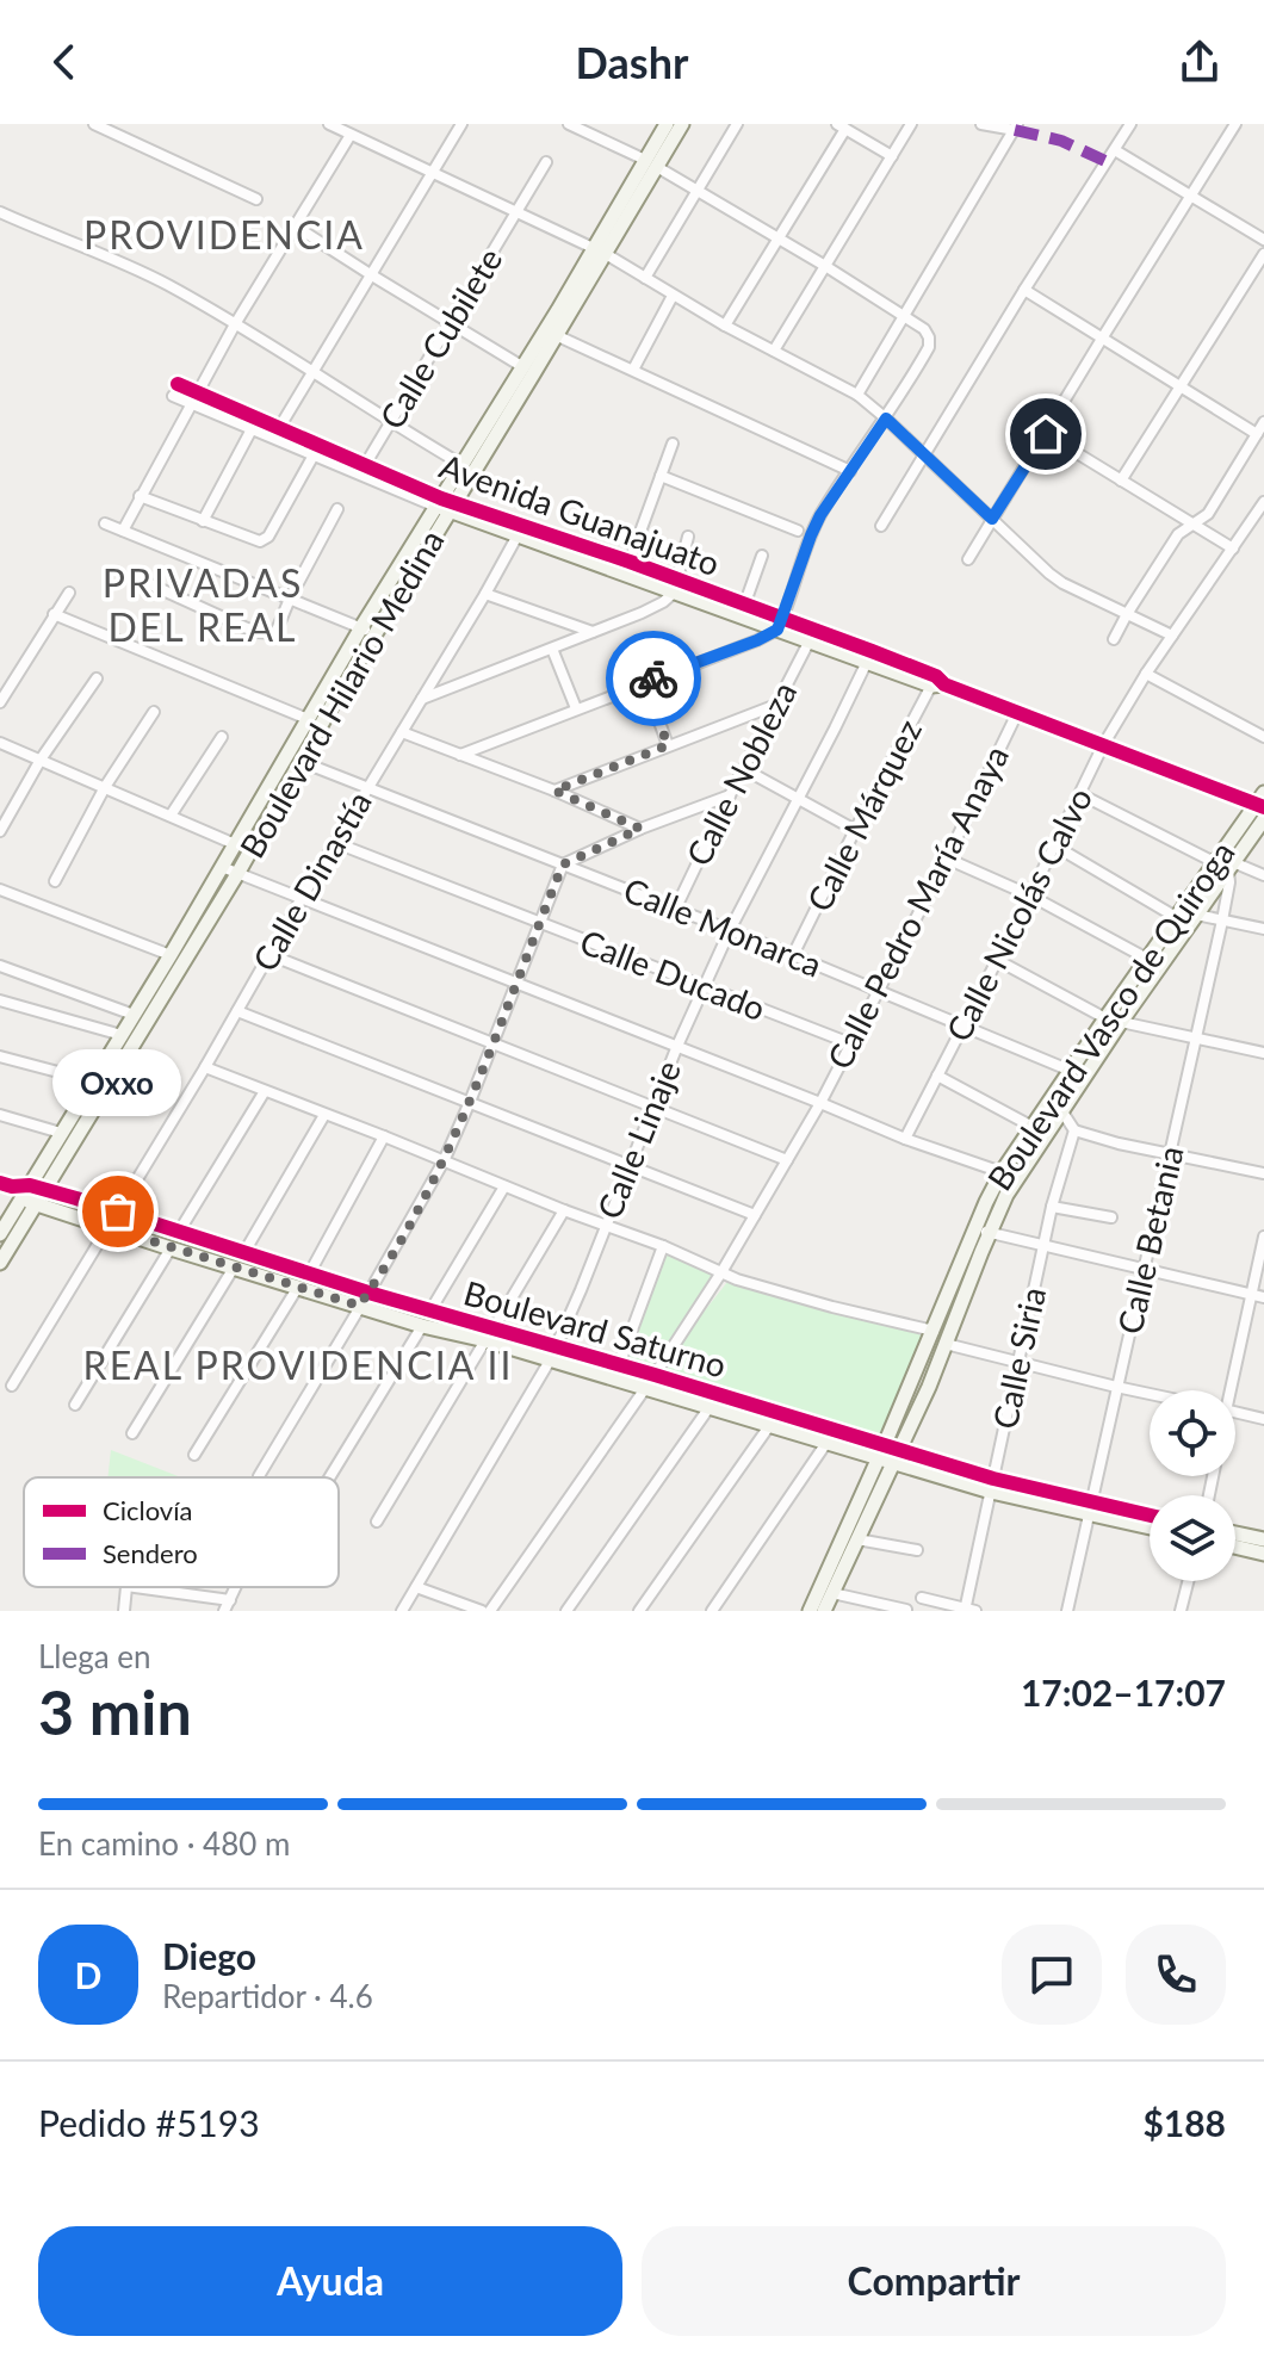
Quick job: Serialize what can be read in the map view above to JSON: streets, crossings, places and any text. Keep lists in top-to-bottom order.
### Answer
{
  "streets": {
    "street": [
      "Calle Cubilete",
      "Avenida Guanajuato",
      "Boulevard Hilario Medina",
      "Calle Nobleza",
      "Calle Márquez",
      "Calle Dinastía",
      "Calle Pedro María Anaya",
      "Calle Nicolás Calvo",
      "Calle Monarca",
      "Calle Ducado",
      "Boulevard Vasco de Quiroga",
      "Calle Linaje",
      "Calle Betania",
      "Boulevard Saturno",
      "Calle Siria"
    ]
  },
  "crossings": [
    ["Calle Cubilete", "Avenida Guanajuato"],
    ["Avenida Guanajuato", "Boulevard Hilario Medina"],
    ["Avenida Guanajuato", "Calle Nobleza"],
    ["Avenida Guanajuato", "Calle Márquez"],
    ["Avenida Guanajuato", "Calle Dinastía"],
    ["Avenida Guanajuato", "Calle Pedro María Anaya"],
    ["Avenida Guanajuato", "Calle Nicolás Calvo"],
    ["Avenida Guanajuato", "Boulevard Vasco de Quiroga"],
    ["Avenida Guanajuato", "Calle Linaje"],
    ["Boulevard Hilario Medina", "Calle Monarca"],
    ["Boulevard Hilario Medina", "Boulevard Saturno"],
    ["Calle Nobleza", "Calle Monarca"],
    ["Calle Márquez", "Calle Monarca"],
    ["Calle Dinastía", "Calle Monarca"],
    ["Calle Dinastía", "Calle Ducado"],
    ["Calle Dinastía", "Boulevard Saturno"],
    ["Calle Pedro María Anaya", "Calle Monarca"],
    ["Calle Pedro María Anaya", "Calle Ducado"],
    ["Calle Pedro María Anaya", "Boulevard Saturno"],
    ["Calle Nicolás Calvo", "Calle Monarca"],
    ["Calle Monarca", "Boulevard Vasco de Quiroga"],
    ["Calle Monarca", "Calle Linaje"],
    ["Calle Ducado", "Calle Linaje"],
    ["Boulevard Vasco de Quiroga", "Calle Betania"],
    ["Boulevard Vasco de Quiroga", "Boulevard Saturno"],
    ["Calle Linaje", "Boulevard Saturno"],
    ["Calle Betania", "Boulevard Saturno"],
    ["Boulevard Saturno", "Calle Siria"]
  ],
  "districts": ["PROVIDENCIA", "PRIVADAS DEL REAL", "REAL PROVIDENCIA II"],
  "places": ["Oxxo"],
  "legend": ["Ciclovía", "Sendero"],
  "page": {
    "header": "Dashr",
    "bubble": "Oxxo",
    "heading": ["3 min", "Llega en", "17:02–17:07"],
    "panel": [
      "Diego",
      "Repartidor · 4.6",
      "Pedido #5193",
      "$188"
    ],
    "bar": "En camino · 480 m",
    "round": "D",
    "buttons": ["Ayuda", "Compartir"]
  }
}
